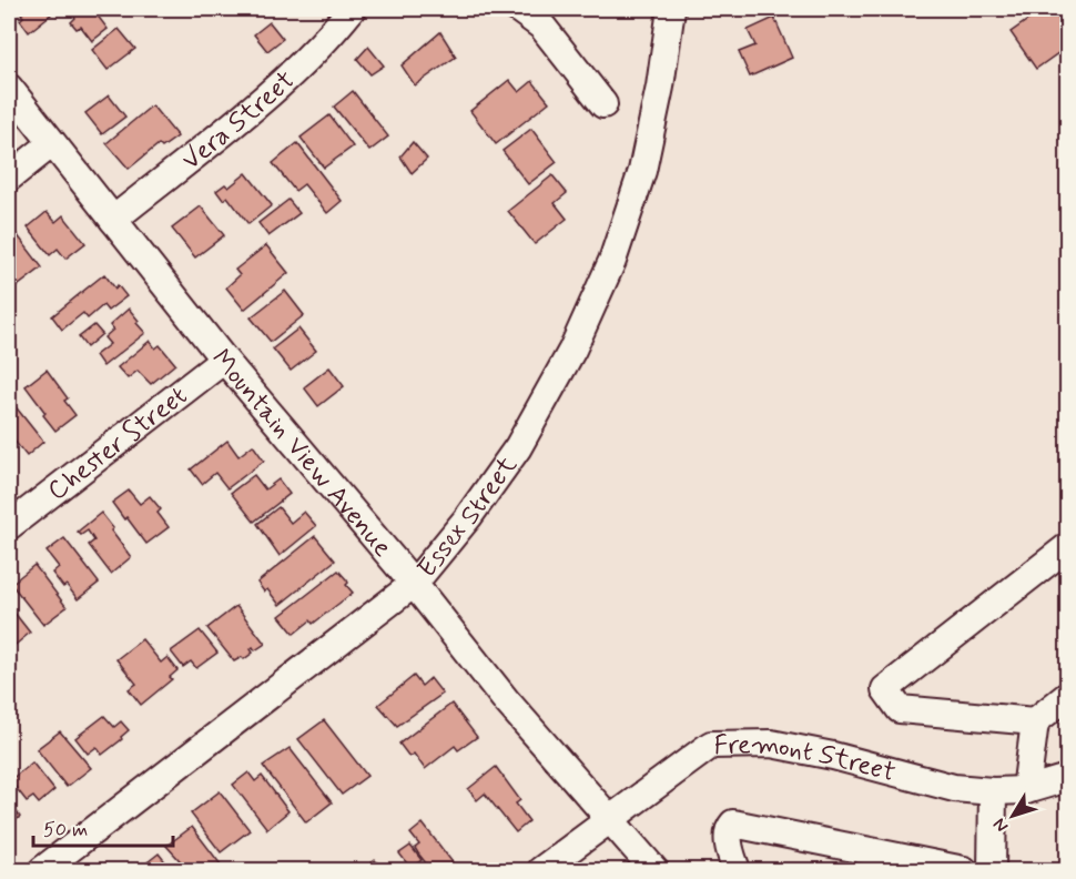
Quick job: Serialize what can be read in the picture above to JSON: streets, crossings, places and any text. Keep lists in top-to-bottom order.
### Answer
{
  "streets": {
    "street": [
      "Vera Street",
      "Chester Street",
      "Mountain View Avenue",
      "Essex Street",
      "Fremont Street"
    ]
  },
  "crossings": [
    ["Vera Street", "Mountain View Avenue"],
    ["Chester Street", "Mountain View Avenue"],
    ["Mountain View Avenue", "Essex Street"],
    ["Mountain View Avenue", "Fremont Street"]
  ],
  "scale_bar": "50 m",
  "north": "bottom left"
}
